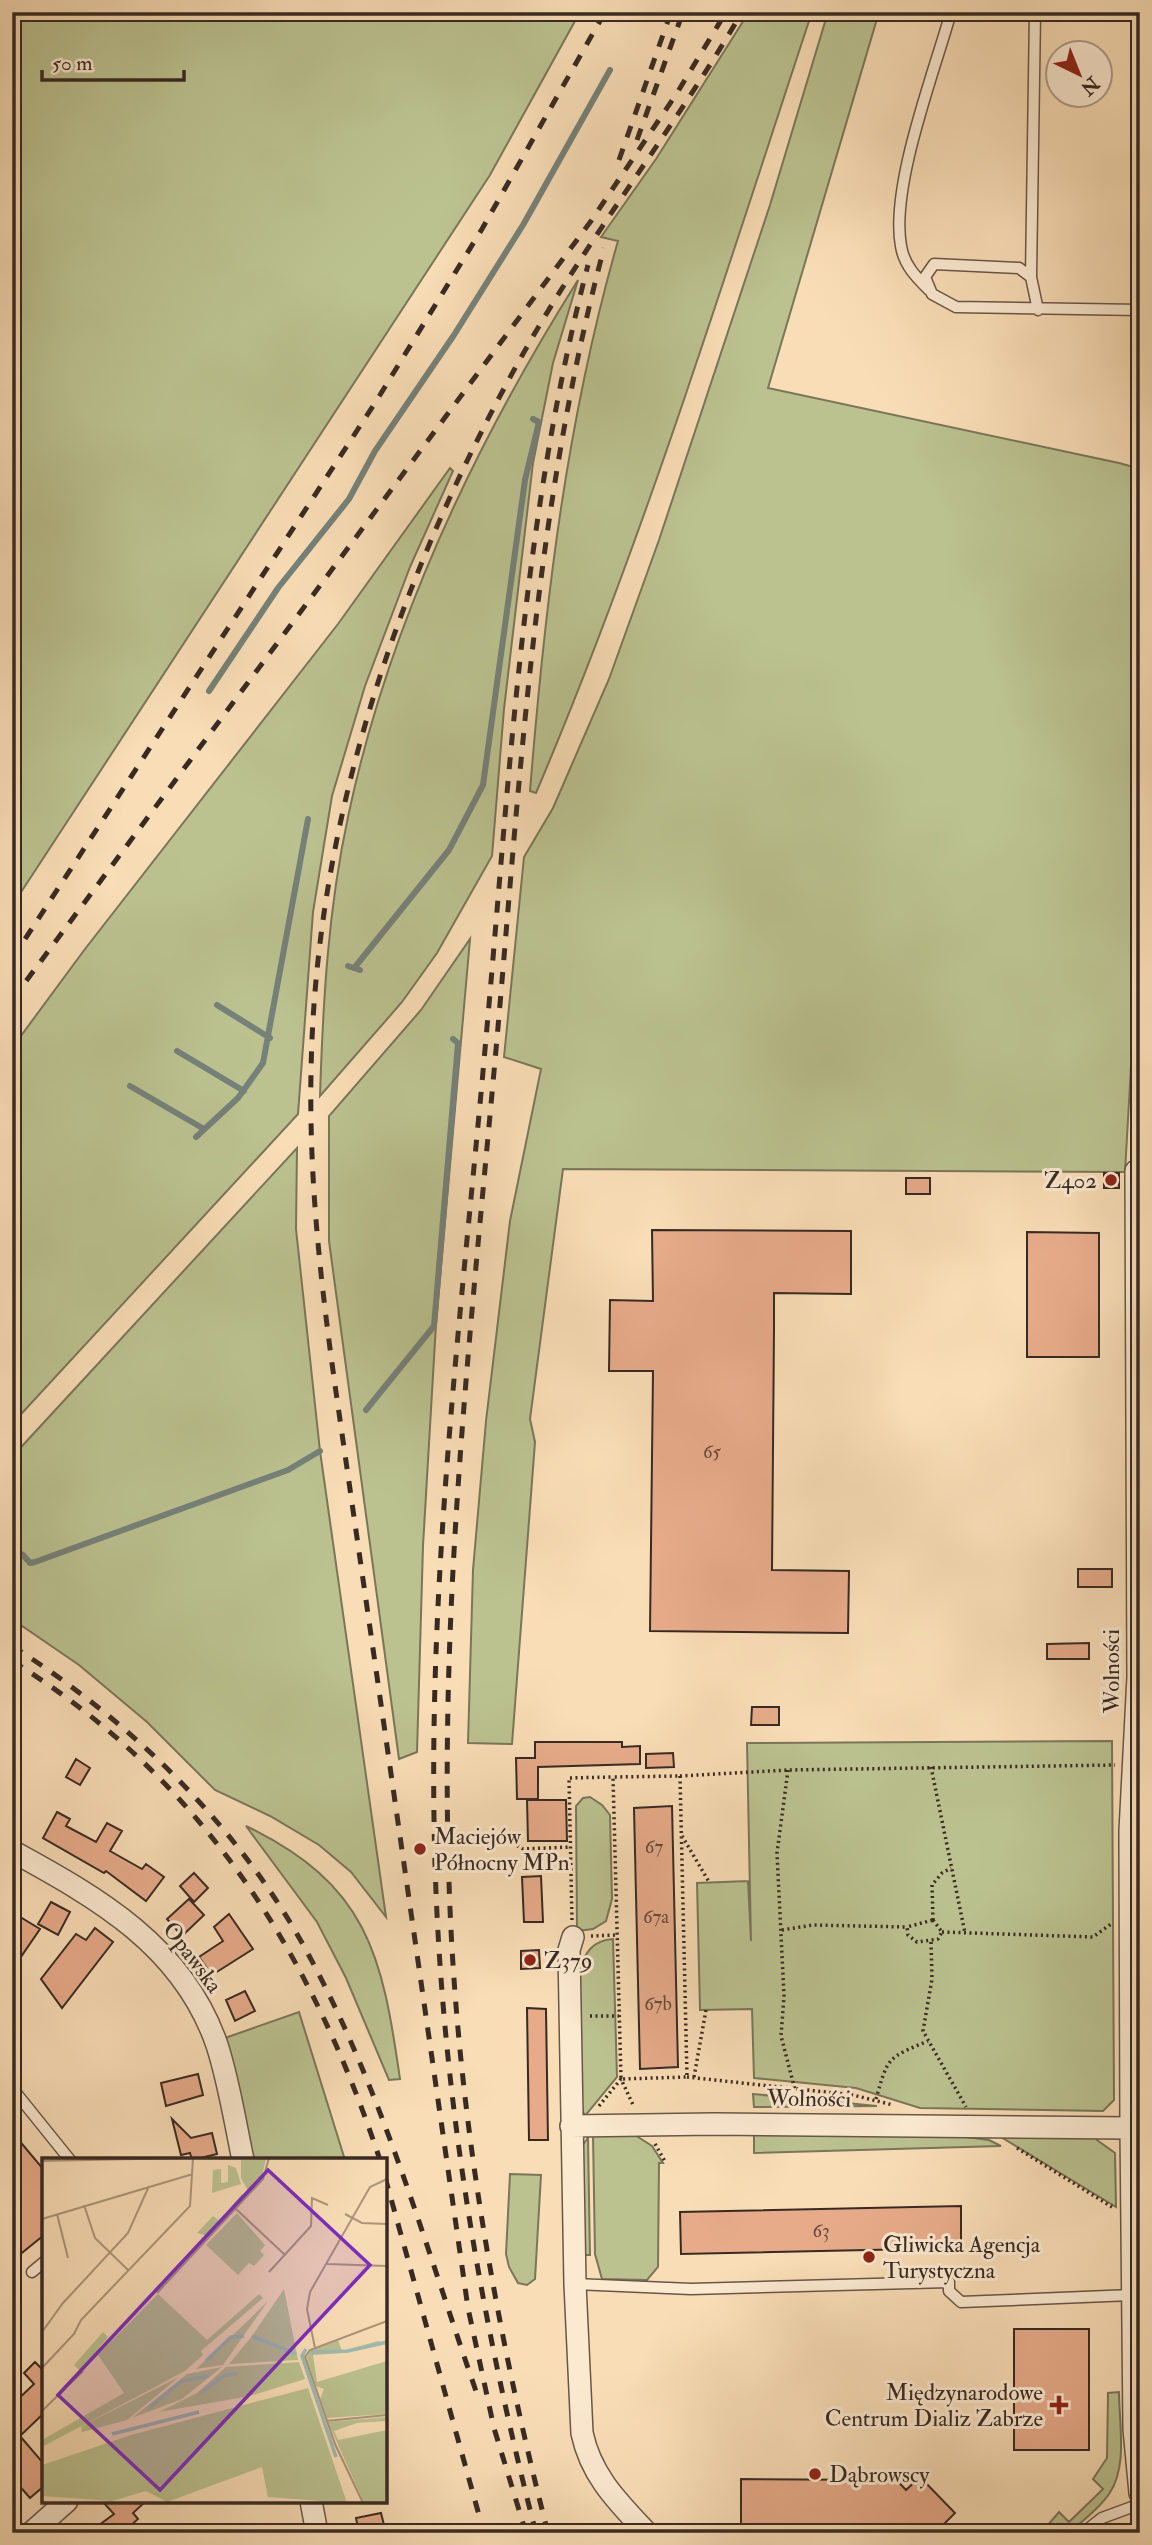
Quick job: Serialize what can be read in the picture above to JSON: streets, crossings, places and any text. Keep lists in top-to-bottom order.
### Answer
{
  "streets": {
    "street": ["Wolności", "Opawska"]
  },
  "places": {
    "other": [
      "Z402",
      "Maciejów Północny MPn",
      "Z379",
      "Gliwicka Agencja Turystyczna",
      "Dąbrowscy"
    ],
    "health": ["Międzynarodowe Centrum Dializ Zabrze"]
  },
  "house_numbers": [
    "65",
    "67",
    "67a",
    "67b",
    "63"
  ],
  "scale_bar": "50 m",
  "north": "bottom right"
}
